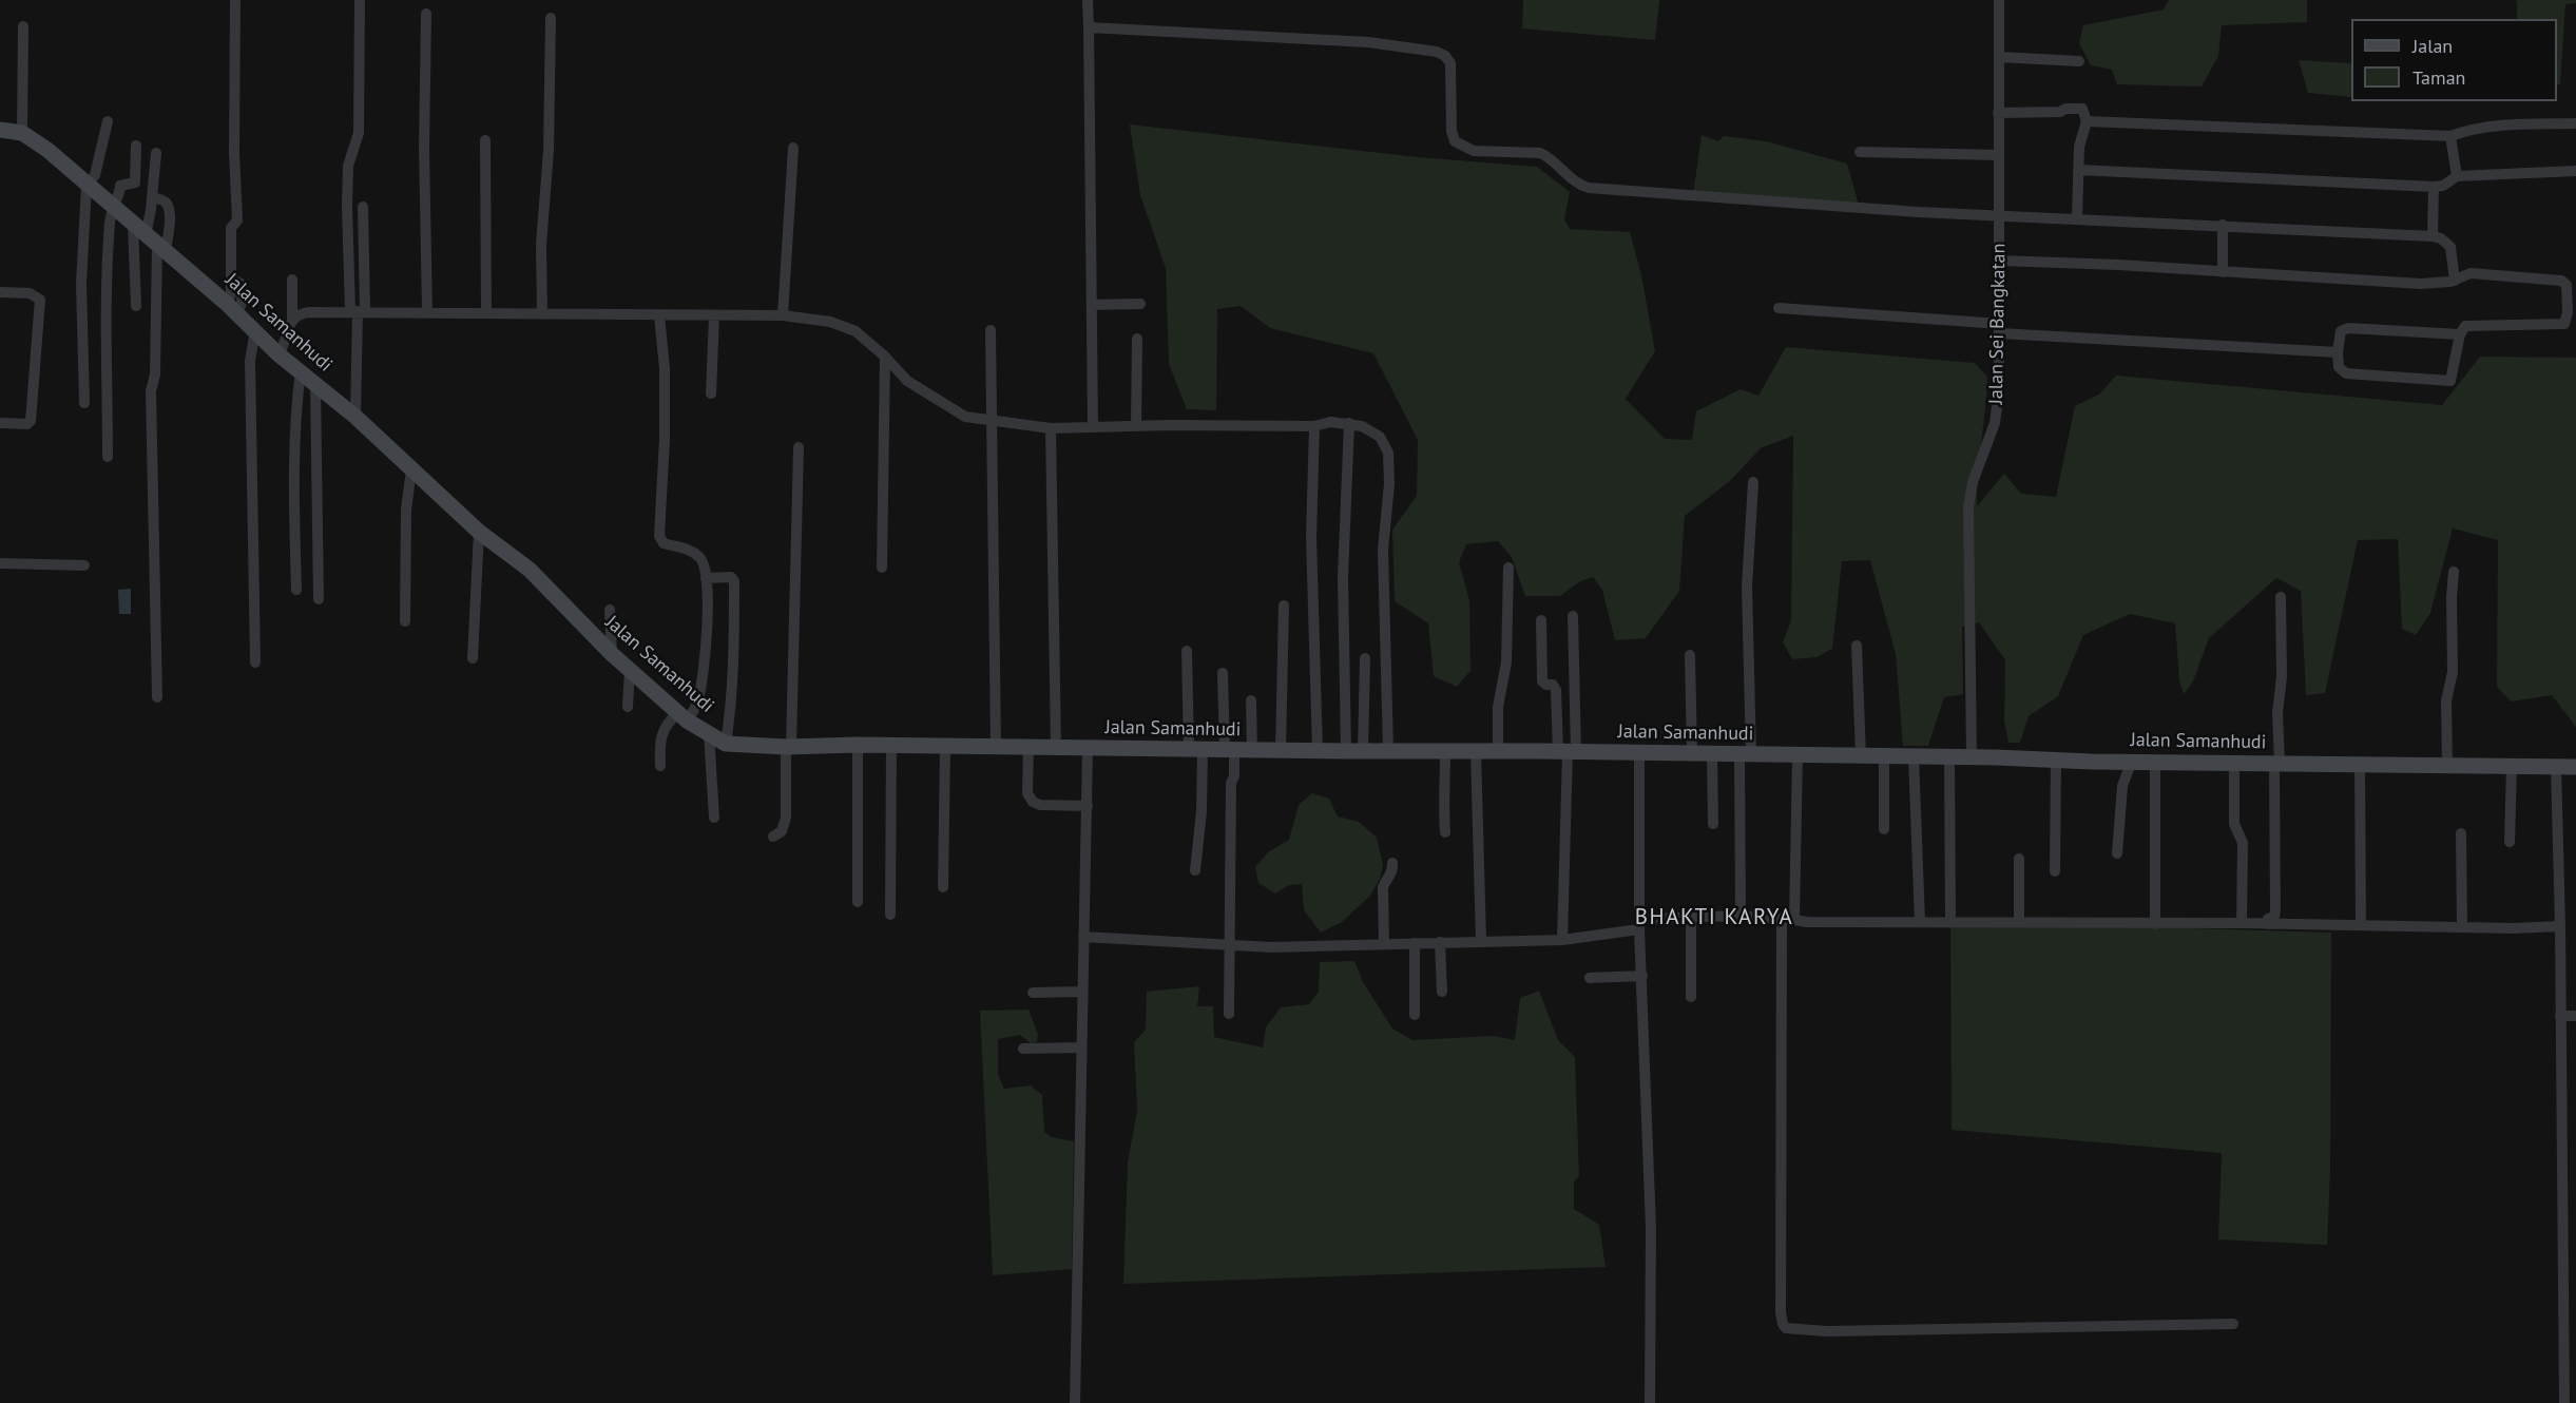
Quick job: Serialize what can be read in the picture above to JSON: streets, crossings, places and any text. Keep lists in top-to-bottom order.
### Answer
{
  "streets": {
    "street": ["Jalan Samanhudi", "Jalan Sei Bangkatan"]
  },
  "crossings": [
    ["Jalan Samanhudi", "Jalan Sei Bangkatan"]
  ],
  "districts": ["BHAKTI KARYA"],
  "legend": ["Jalan", "Taman"]
}
